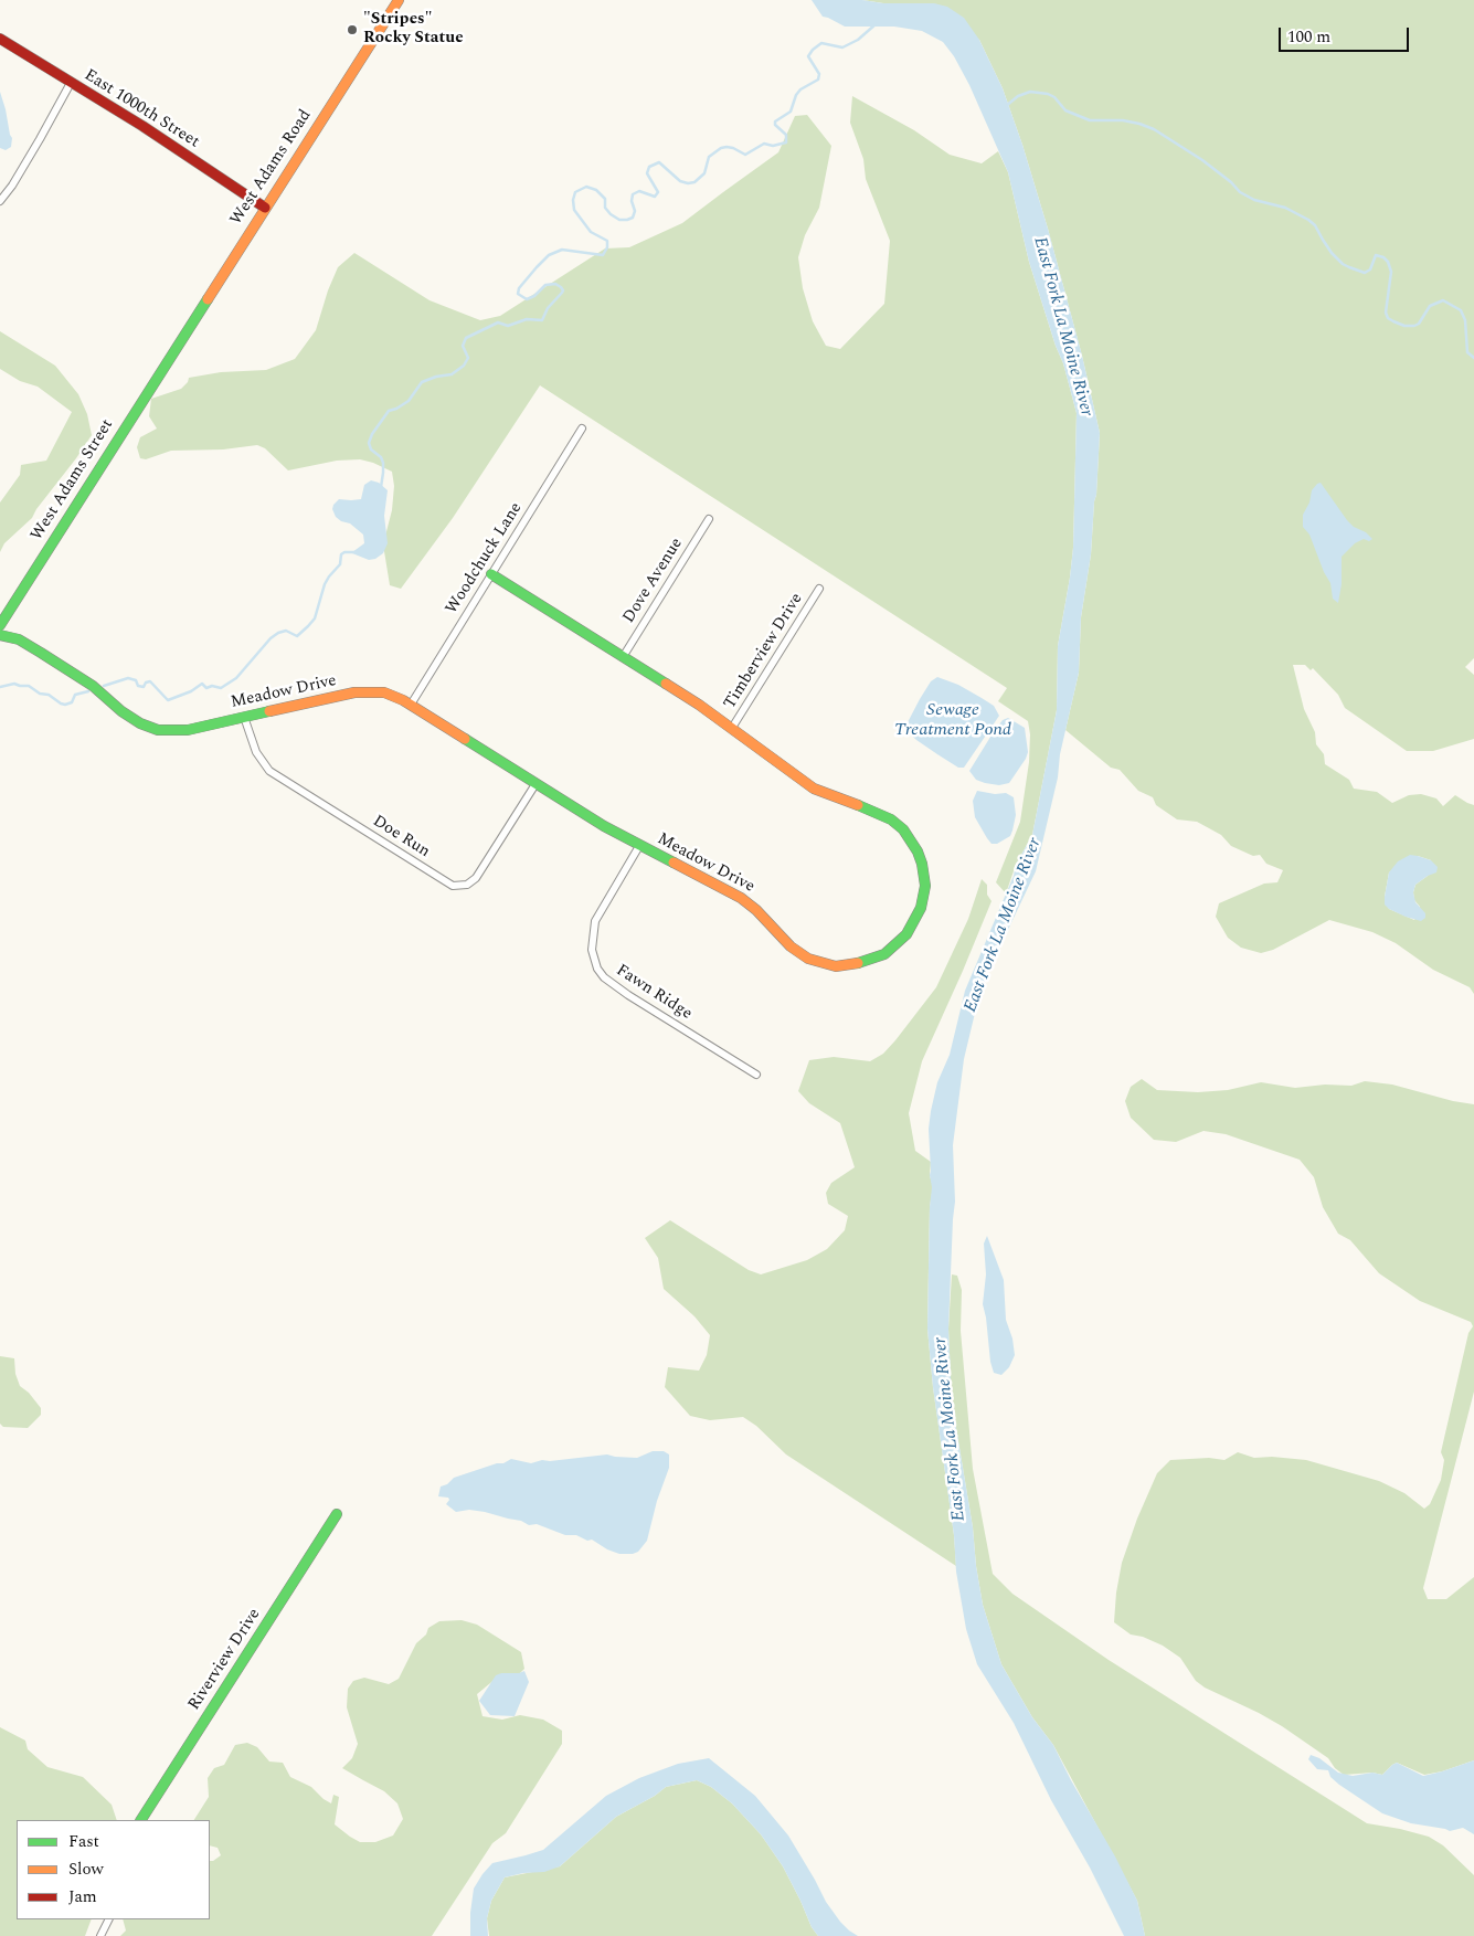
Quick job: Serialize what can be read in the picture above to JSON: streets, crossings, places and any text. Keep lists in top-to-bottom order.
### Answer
{
  "streets": {
    "street": [
      "East 1000th Street",
      "West Adams Road",
      "West Adams Street",
      "Woodchuck Lane",
      "Dove Avenue",
      "Timberview Drive",
      "Meadow Drive",
      "Doe Run",
      "Fawn Ridge",
      "Riverview Drive"
    ]
  },
  "crossings": [
    ["East 1000th Street", "West Adams Road"],
    ["West Adams Road", "West Adams Street"],
    ["Woodchuck Lane", "Meadow Drive"],
    ["Dove Avenue", "Meadow Drive"],
    ["Timberview Drive", "Meadow Drive"],
    ["Meadow Drive", "Doe Run"],
    ["Meadow Drive", "Fawn Ridge"]
  ],
  "water": ["East Fork La Moine River", "Sewage Treatment Pond"],
  "places": ["\"Stripes\" Rocky Statue"],
  "legend": ["Fast", "Slow", "Jam"],
  "scale_bar": "100 m"
}
